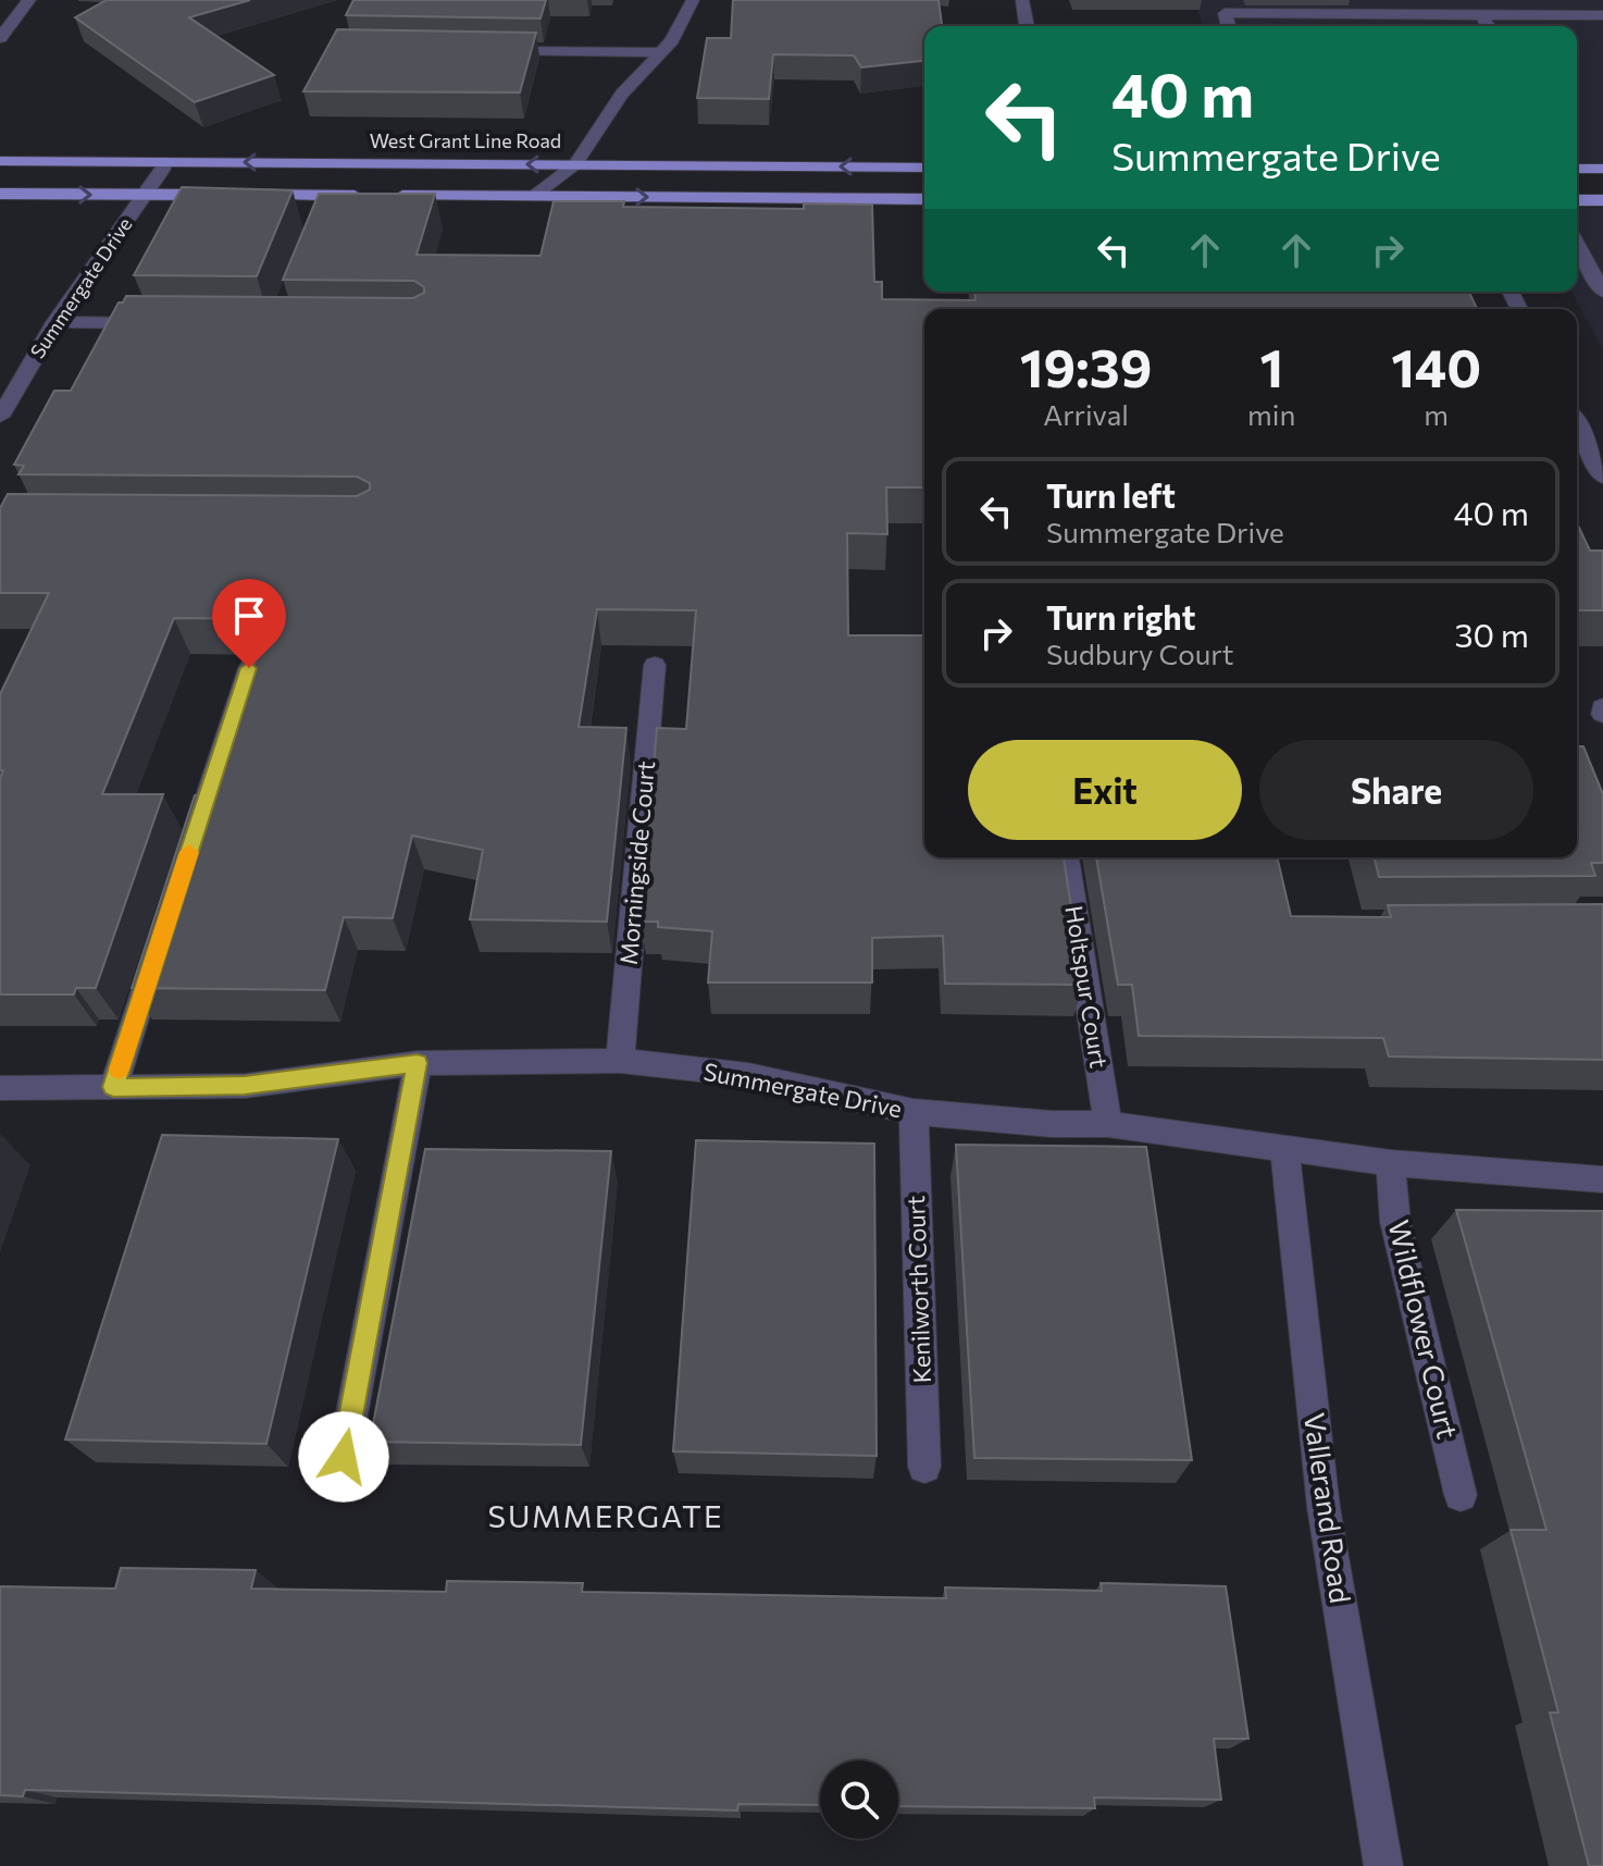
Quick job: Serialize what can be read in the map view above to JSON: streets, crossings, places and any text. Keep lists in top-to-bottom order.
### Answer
{
  "streets": {
    "main road": ["West Grant Line Road"],
    "street": [
      "Summergate Drive",
      "Morningside Court",
      "Holtspur Court",
      "Kenilworth Court",
      "Wildflower Court",
      "Vallerand Road"
    ]
  },
  "crossings": [
    ["West Grant Line Road", "Summergate Drive"],
    ["Summergate Drive", "Morningside Court"],
    ["Summergate Drive", "Holtspur Court"],
    ["Summergate Drive", "Kenilworth Court"],
    ["Summergate Drive", "Wildflower Court"],
    ["Summergate Drive", "Vallerand Road"]
  ],
  "districts": ["SUMMERGATE"],
  "page": {
    "turn": ["40 m", "Summergate Drive"],
    "eta": [
      "19:39",
      "Arrival",
      "1",
      "min",
      "140",
      "m"
    ],
    "list": [
      {
        "name": "Turn left",
        "note": "Summergate Drive",
        "value": "40 m"
      },
      {
        "name": "Turn right",
        "note": "Sudbury Court",
        "value": "30 m"
      }
    ],
    "buttons": ["Exit", "Share"]
  }
}
